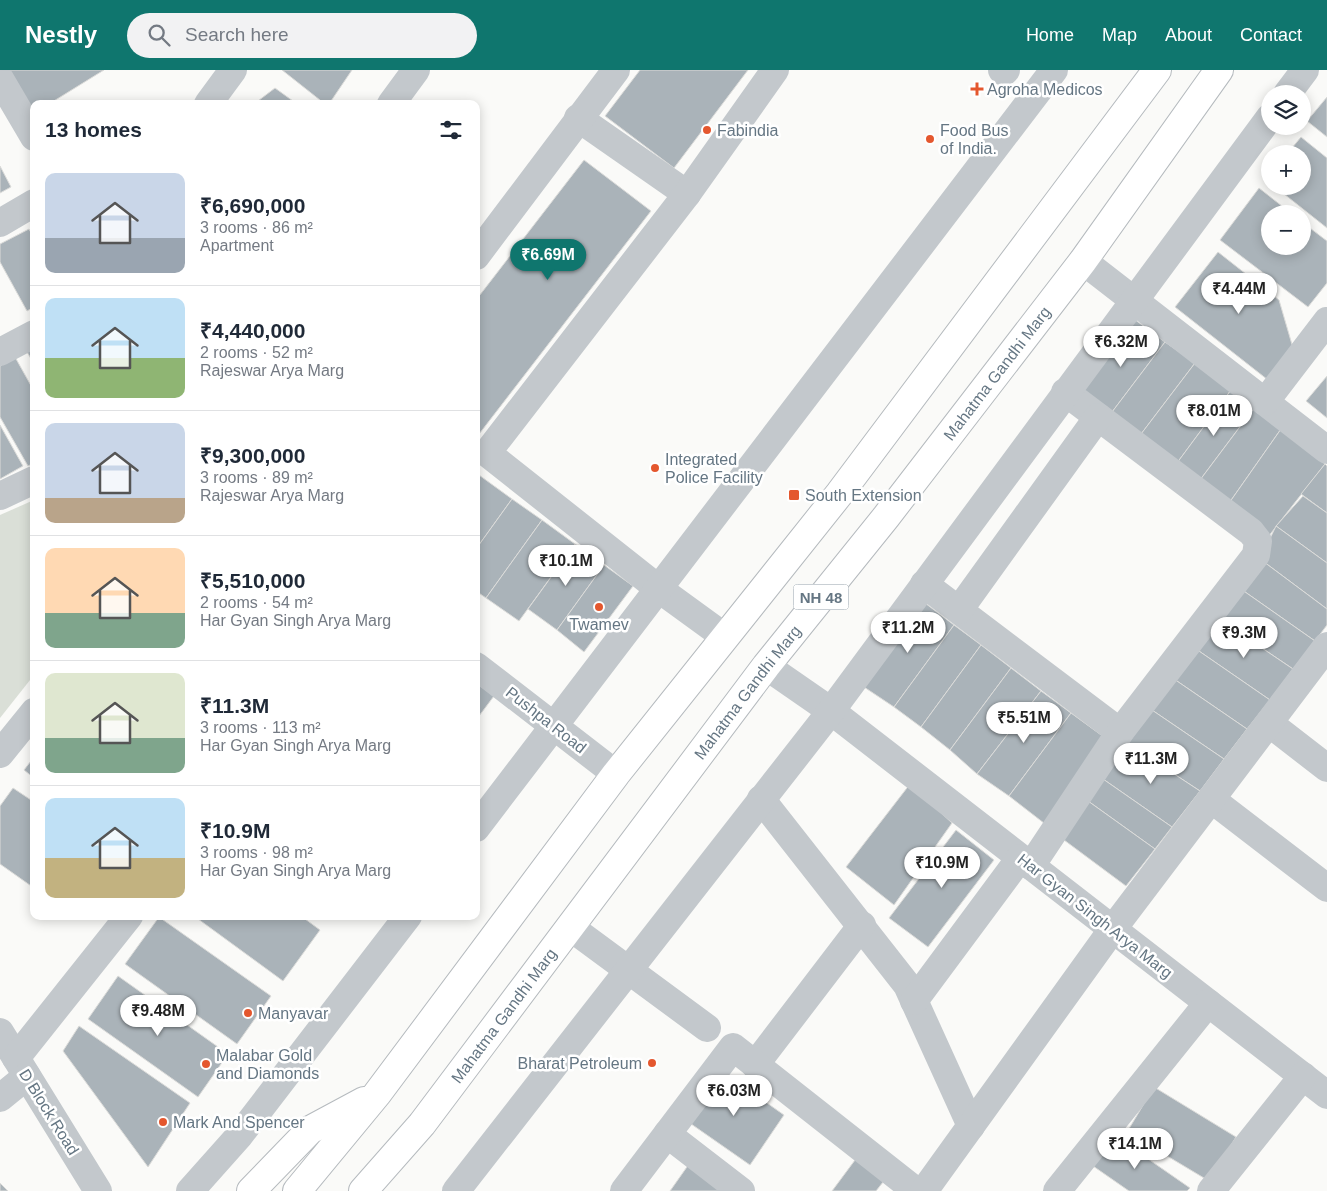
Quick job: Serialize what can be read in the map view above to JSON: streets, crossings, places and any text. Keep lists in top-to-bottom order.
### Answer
{
  "streets": {
    "main road": ["Mahatma Gandhi Marg", "NH 48"],
    "street": ["Pushpa Road", "Har Gyan Singh Arya Marg", "D Block Road"]
  },
  "crossings": [
    ["Mahatma Gandhi Marg", "Har Gyan Singh Arya Marg"],
    ["NH 48", "Pushpa Road"]
  ],
  "places": {
    "health": ["Agroha Medicos"],
    "other": [
      "Fabindia",
      "Food Bus of India.",
      "Integrated Police Facility",
      "Twamev",
      "Manyavar",
      "Bharat Petroleum",
      "Malabar Gold and Diamonds",
      "Mark And Spencer"
    ],
    "transit": ["South Extension"]
  },
  "page": {
    "header": "Nestly",
    "search": "Search here",
    "nav": [
      "Home",
      "Map",
      "About",
      "Contact"
    ],
    "map_buttons": ["+", "−"],
    "heading": "13 homes",
    "list": [
      {
        "name": "₹6,690,000",
        "note": "3 rooms · 86 m² · Apartment"
      },
      {
        "name": "₹4,440,000",
        "note": "2 rooms · 52 m² · Rajeswar Arya Marg"
      },
      {
        "name": "₹9,300,000",
        "note": "3 rooms · 89 m² · Rajeswar Arya Marg"
      },
      {
        "name": "₹5,510,000",
        "note": "2 rooms · 54 m² · Har Gyan Singh Arya Marg"
      },
      {
        "name": "₹11.3M",
        "note": "3 rooms · 113 m² · Har Gyan Singh Arya Marg"
      },
      {
        "name": "₹10.9M",
        "note": "3 rooms · 98 m² · Har Gyan Singh Arya Marg"
      }
    ],
    "price": [
      "₹6.69M",
      "₹4.44M",
      "₹6.32M",
      "₹8.01M",
      "₹10.1M",
      "₹11.2M",
      "₹9.3M",
      "₹5.51M",
      "₹11.3M",
      "₹10.9M",
      "₹9.48M",
      "₹6.03M",
      "₹14.1M"
    ]
  }
}
